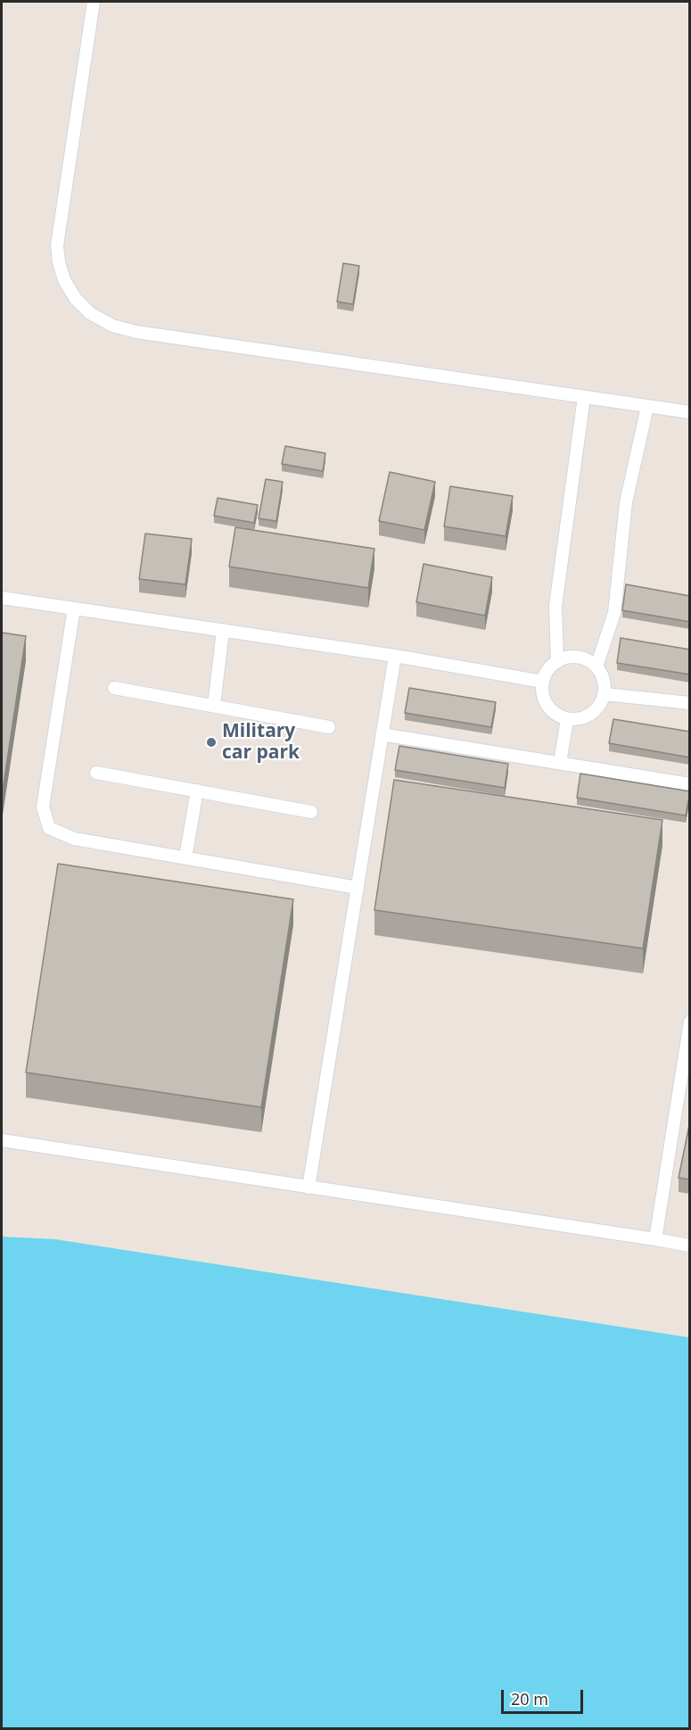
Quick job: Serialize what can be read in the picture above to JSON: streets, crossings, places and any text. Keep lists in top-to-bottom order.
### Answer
{
  "places": ["Military car park"],
  "scale_bar": "20 m"
}
